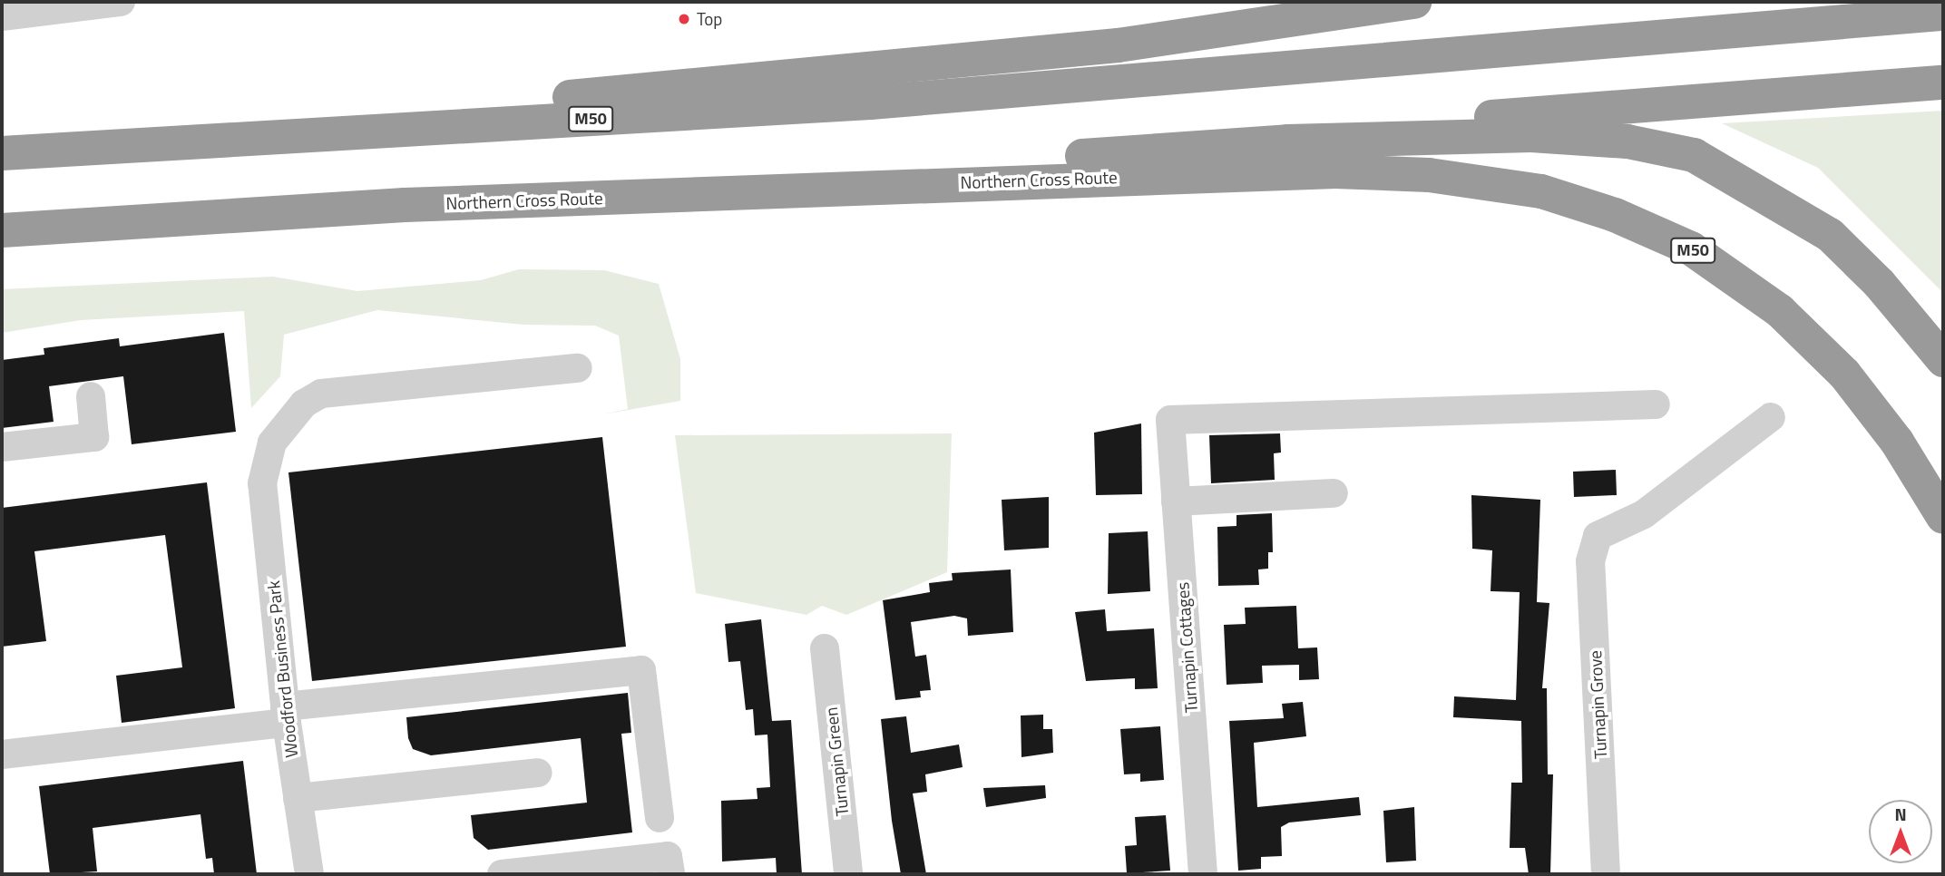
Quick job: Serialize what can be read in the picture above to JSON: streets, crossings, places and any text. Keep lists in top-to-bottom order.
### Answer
{
  "streets": {
    "highway": ["M50", "Northern Cross Route"],
    "street": [
      "Turnapin Cottages",
      "Woodford Business Park",
      "Turnapin Grove",
      "Turnapin Green"
    ]
  },
  "crossings": [
    ["M50", "Northern Cross Route"]
  ],
  "places": ["Top"],
  "north": "top"
}
